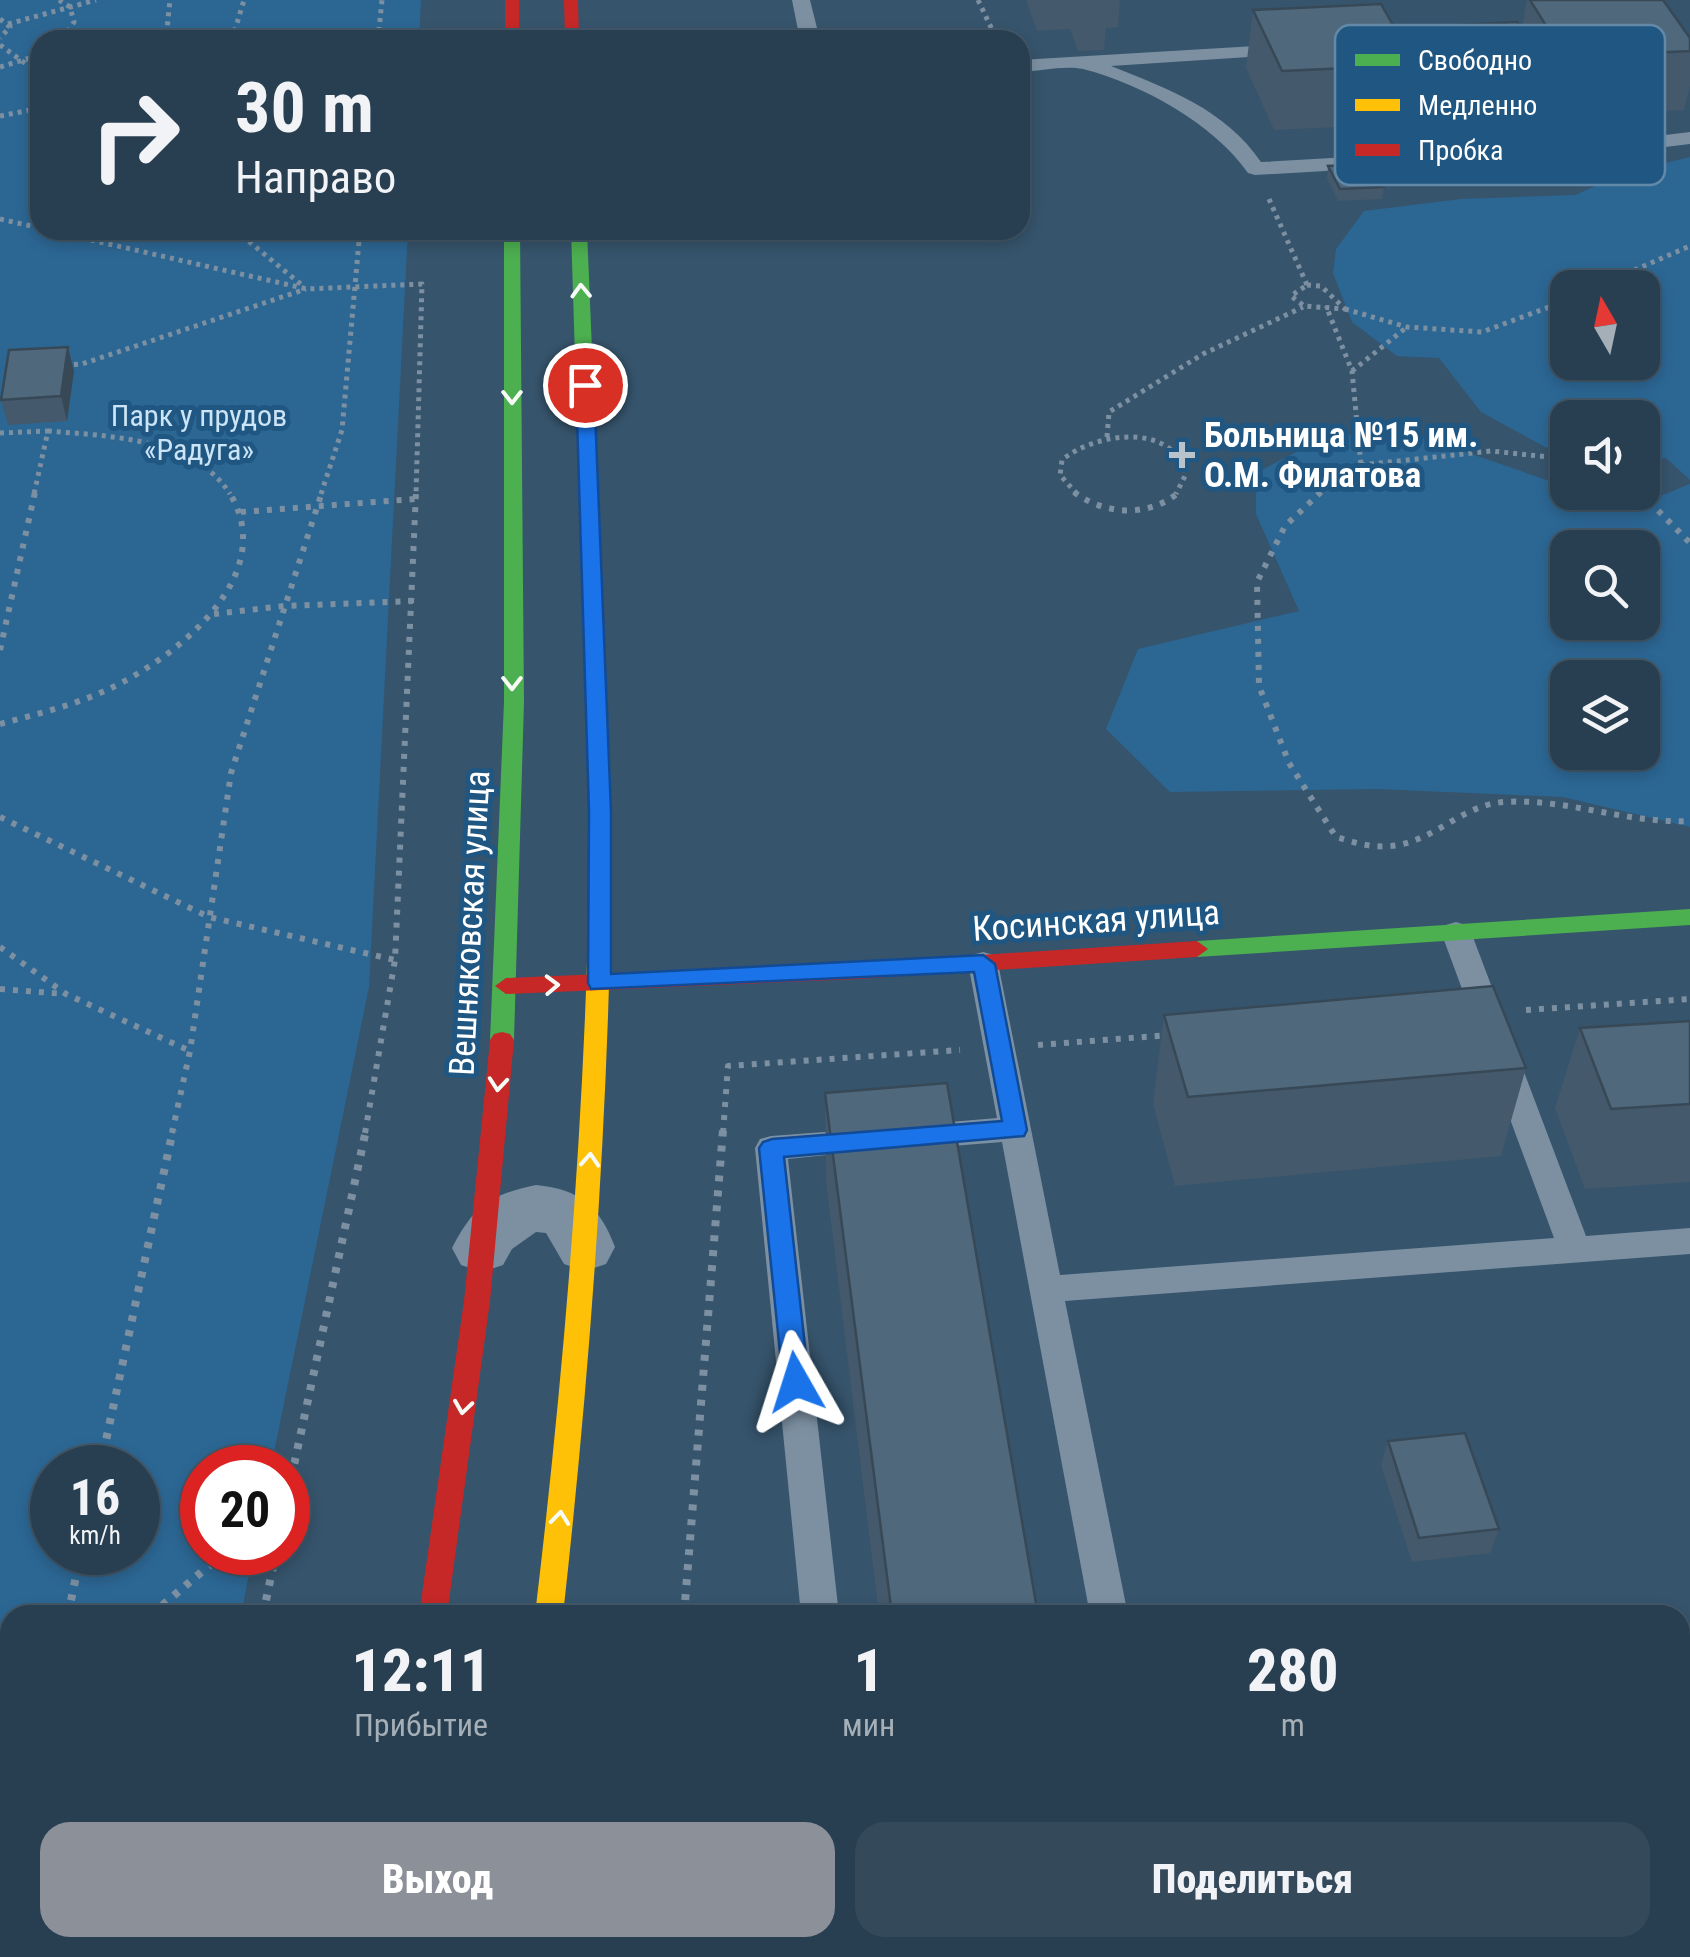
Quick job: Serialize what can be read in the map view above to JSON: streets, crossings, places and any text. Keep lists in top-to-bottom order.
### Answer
{
  "streets": {
    "main road": ["Косинская улица", "Вешняковская улица"]
  },
  "crossings": [
    ["Косинская улица", "Вешняковская улица"]
  ],
  "parks": ["Парк у прудов «Радуга»"],
  "places": {
    "health": ["Больница №15 им. О.М. Филатова"]
  },
  "legend": ["Свободно", "Медленно", "Пробка"],
  "north": "top",
  "page": {
    "turn": ["30 m", "Направо"],
    "speed": "16 km/h",
    "limit": "20",
    "eta": [
      "12:11",
      "Прибытие",
      "1",
      "мин",
      "280",
      "m"
    ],
    "buttons": ["Выход", "Поделиться"]
  }
}
